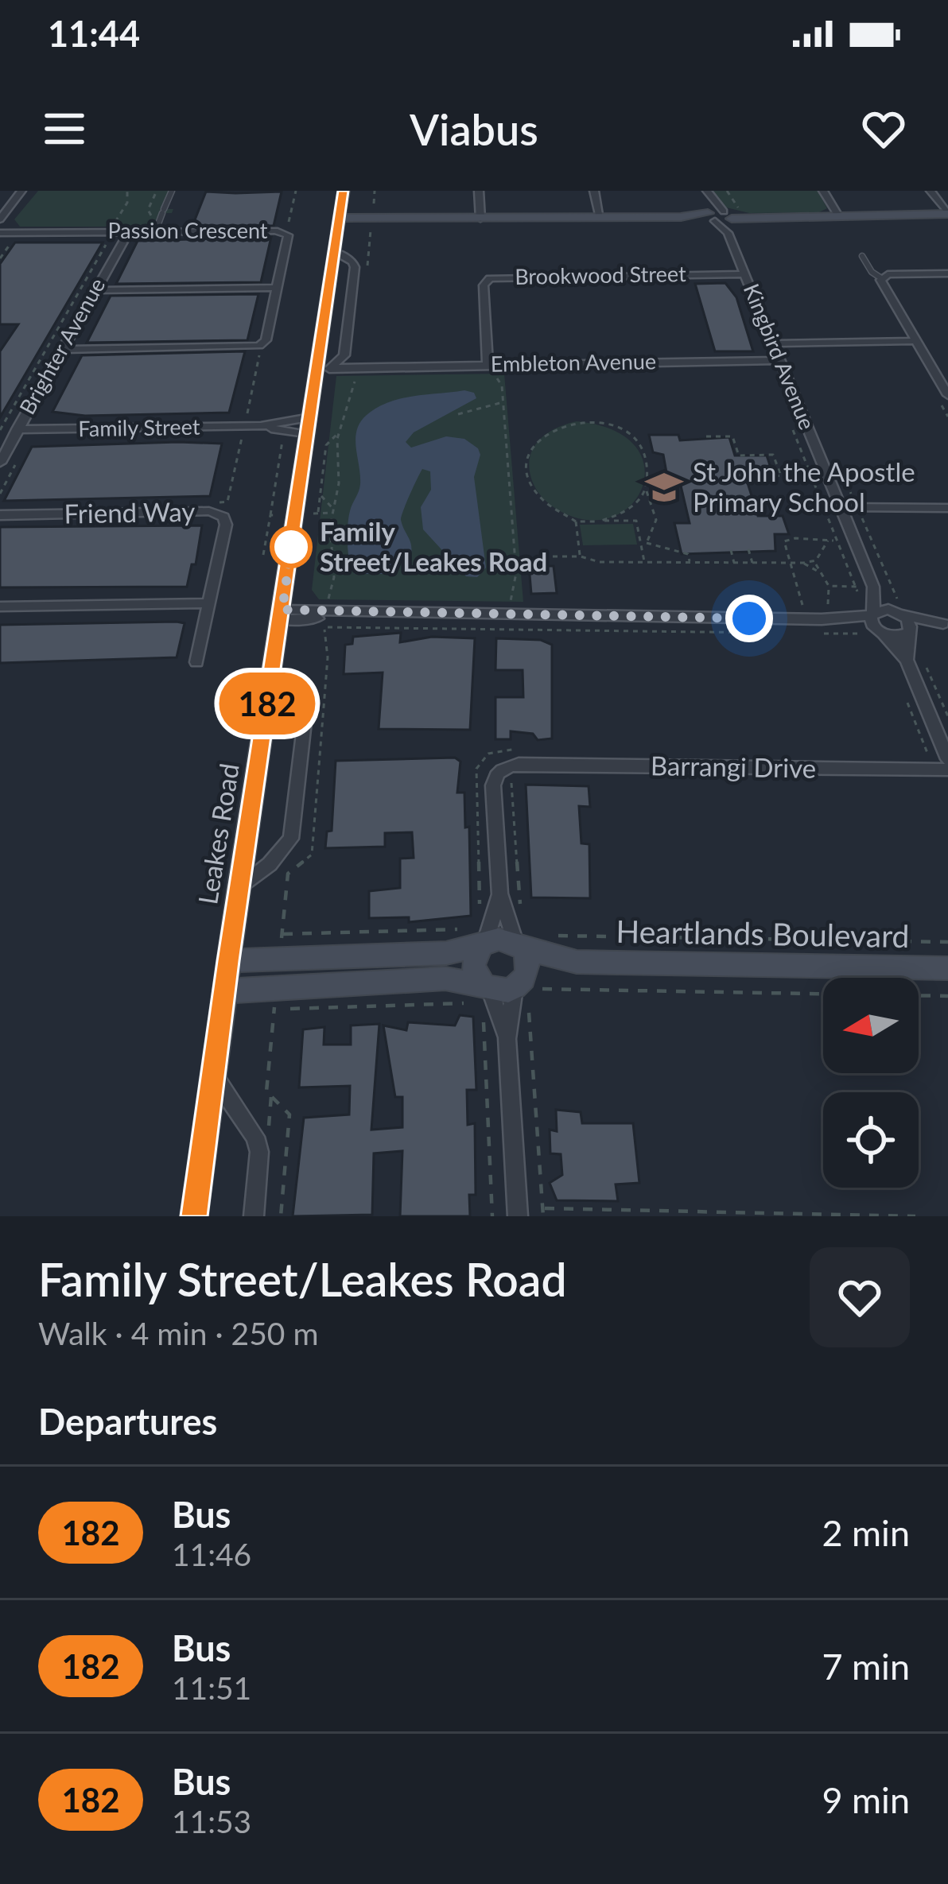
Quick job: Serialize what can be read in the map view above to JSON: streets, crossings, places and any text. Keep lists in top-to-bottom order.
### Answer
{
  "streets": {
    "street": [
      "Passion Crescent",
      "Brookwood Street",
      "Brighter Avenue",
      "Kingbird Avenue",
      "Embleton Avenue",
      "Family Street",
      "Friend Way",
      "Barrangi Drive",
      "Leakes Road",
      "Heartlands Boulevard"
    ]
  },
  "crossings": [
    ["Passion Crescent", "Brighter Avenue"],
    ["Brookwood Street", "Kingbird Avenue"],
    ["Brookwood Street", "Embleton Avenue"],
    ["Brighter Avenue", "Family Street"],
    ["Kingbird Avenue", "Embleton Avenue"],
    ["Family Street", "Leakes Road"]
  ],
  "places": {
    "school or university": ["St John the Apostle Primary School"],
    "other": ["Family Street/Leakes Road"]
  },
  "lines": ["bus line 182"],
  "north": "left",
  "page": {
    "status": "11:44",
    "header": "Viabus",
    "on_map": "182",
    "heading": [
      ["Family Street/Leakes Road", "Walk · 4 min · 250 m"],
      "Departures"
    ],
    "list": [
      {
        "mark": "182",
        "name": "Bus",
        "note": "11:46",
        "value": "2 min"
      },
      {
        "mark": "182",
        "name": "Bus",
        "note": "11:51",
        "value": "7 min"
      },
      {
        "mark": "182",
        "name": "Bus",
        "note": "11:53",
        "value": "9 min"
      }
    ]
  }
}
